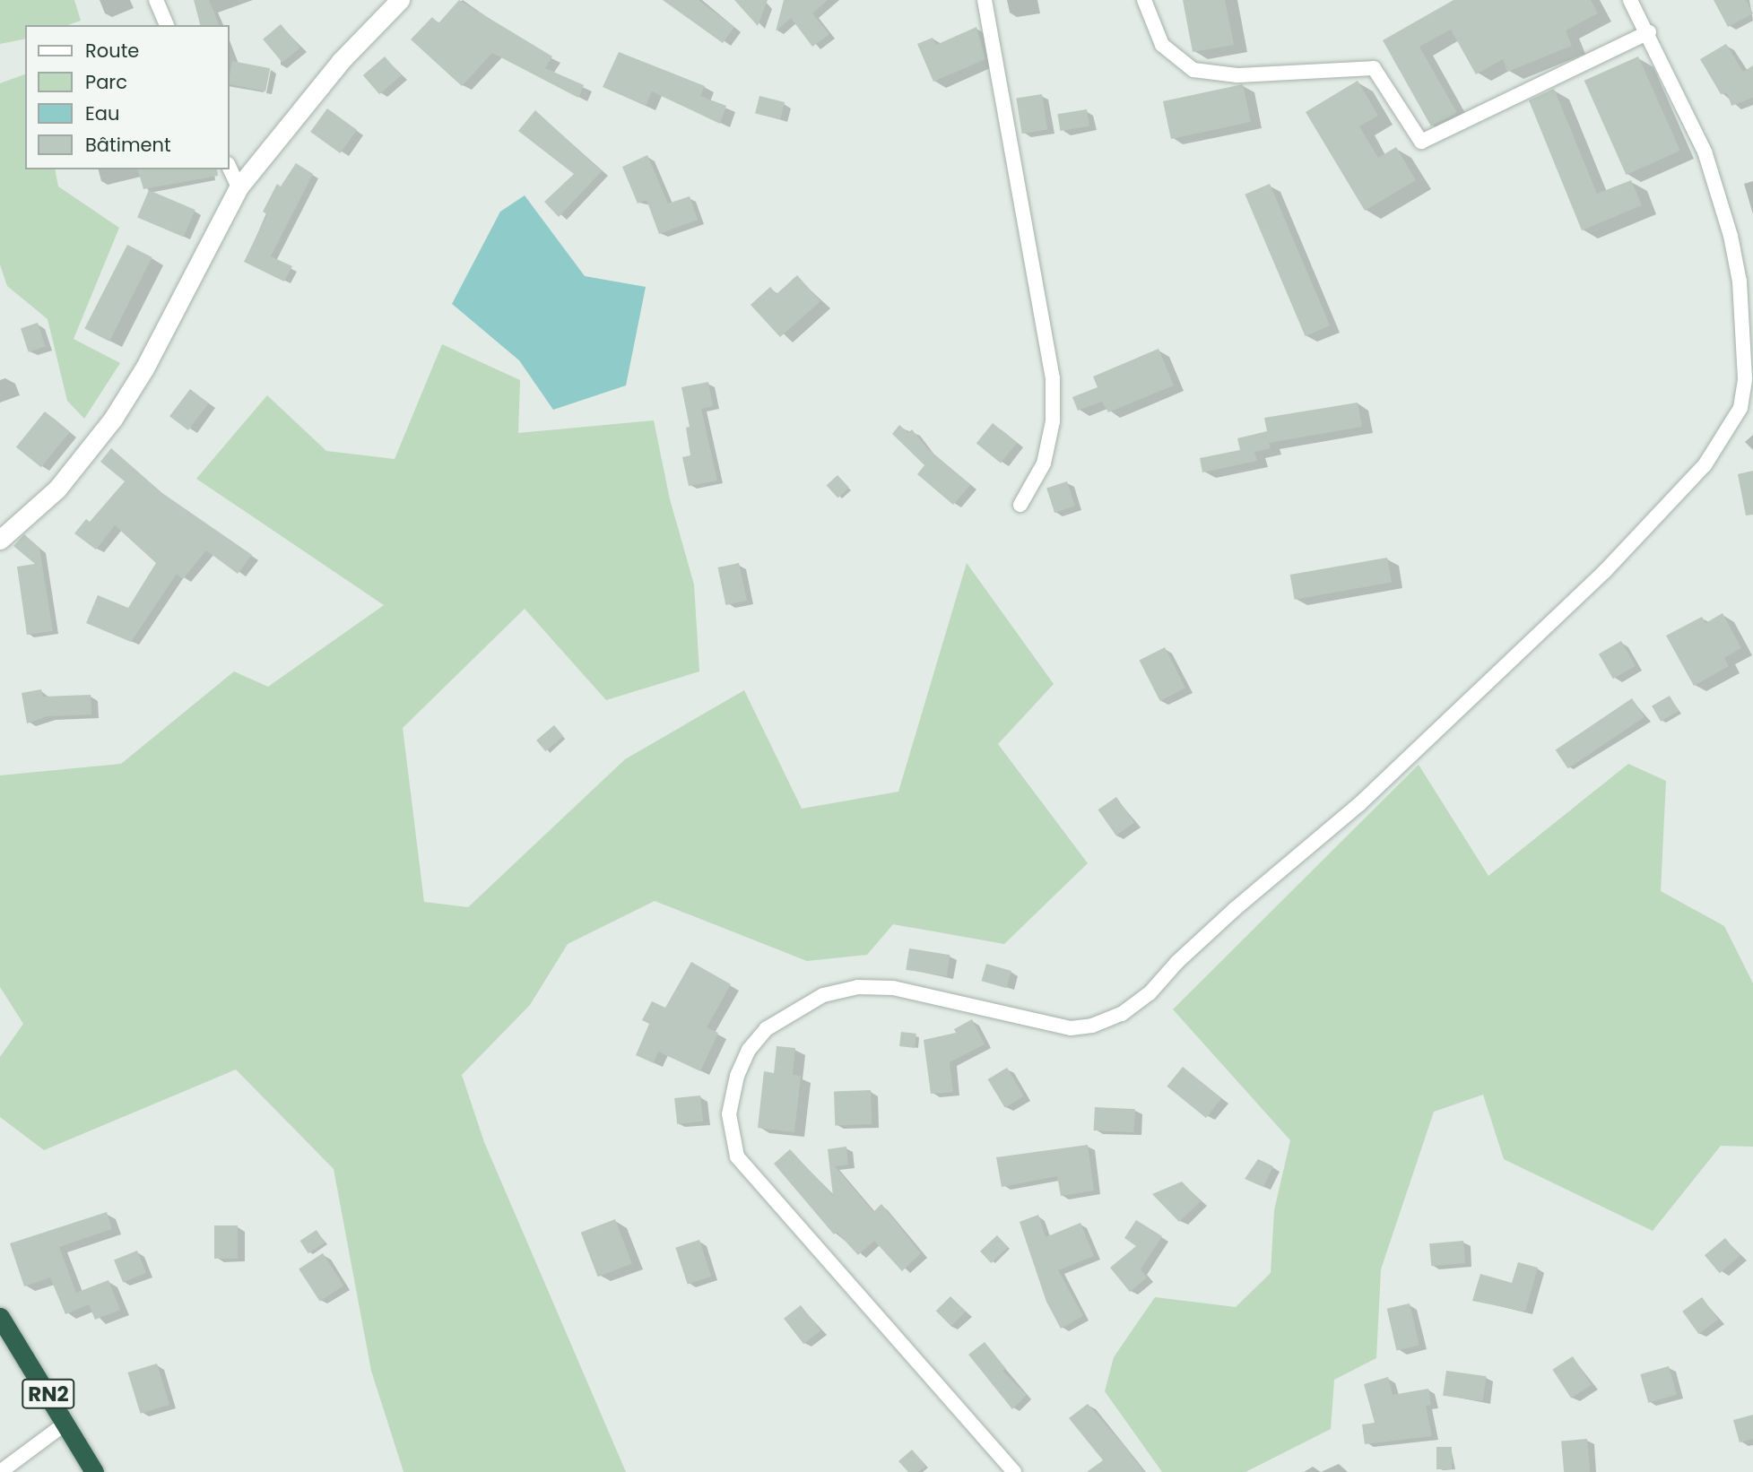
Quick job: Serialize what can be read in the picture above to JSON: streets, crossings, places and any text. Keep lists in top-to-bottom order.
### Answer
{
  "streets": {
    "highway": ["RN2"]
  },
  "legend": [
    "Route",
    "Parc",
    "Eau",
    "Bâtiment"
  ]
}
